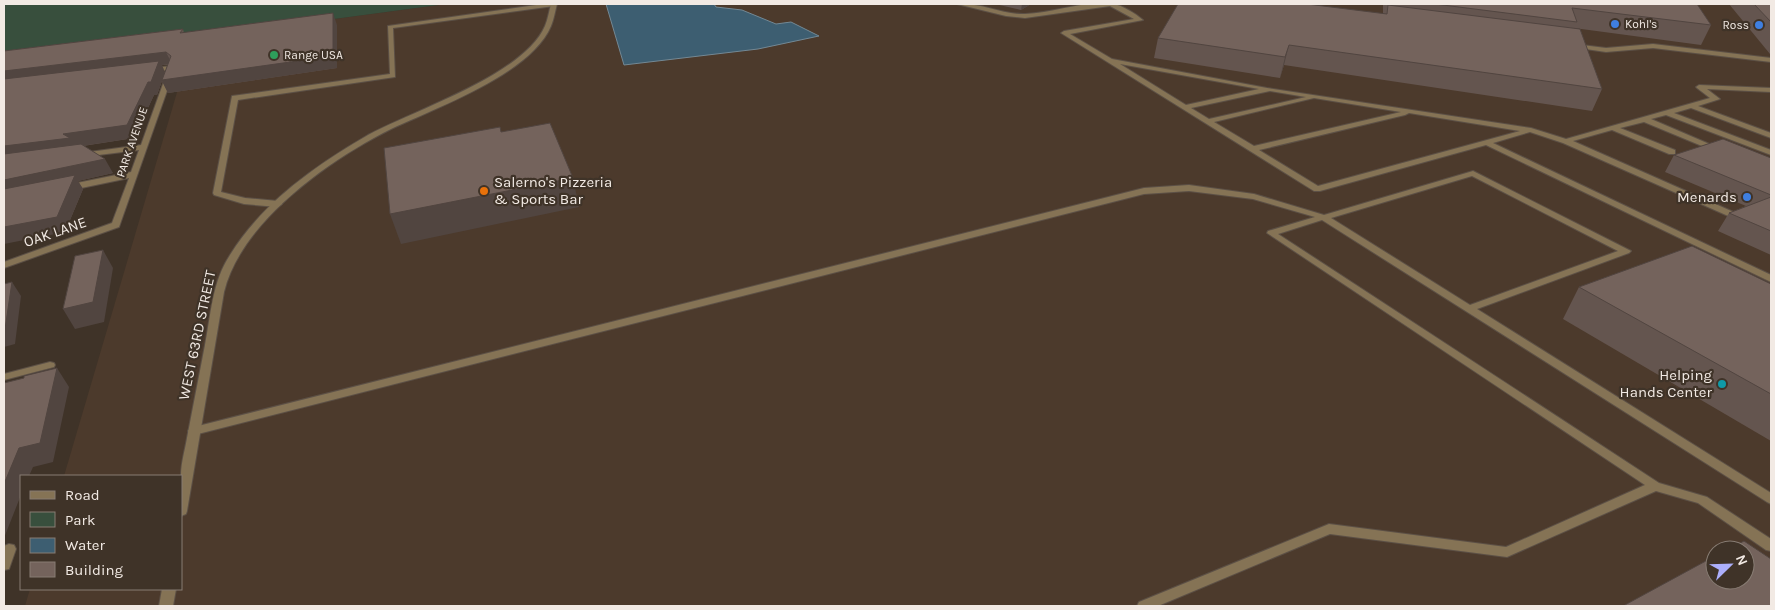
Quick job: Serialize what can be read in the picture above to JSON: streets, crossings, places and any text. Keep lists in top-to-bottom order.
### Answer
{
  "streets": {
    "street": ["PARK AVENUE", "OAK LANE", "WEST 63RD STREET"]
  },
  "crossings": [
    ["PARK AVENUE", "OAK LANE"]
  ],
  "places": [
    "Kohl's",
    "Ross",
    "Range USA",
    "Salerno's Pizzeria & Sports Bar",
    "Menards",
    "Helping Hands Center"
  ],
  "legend": [
    "Road",
    "Park",
    "Water",
    "Building"
  ],
  "north": "top right"
}
